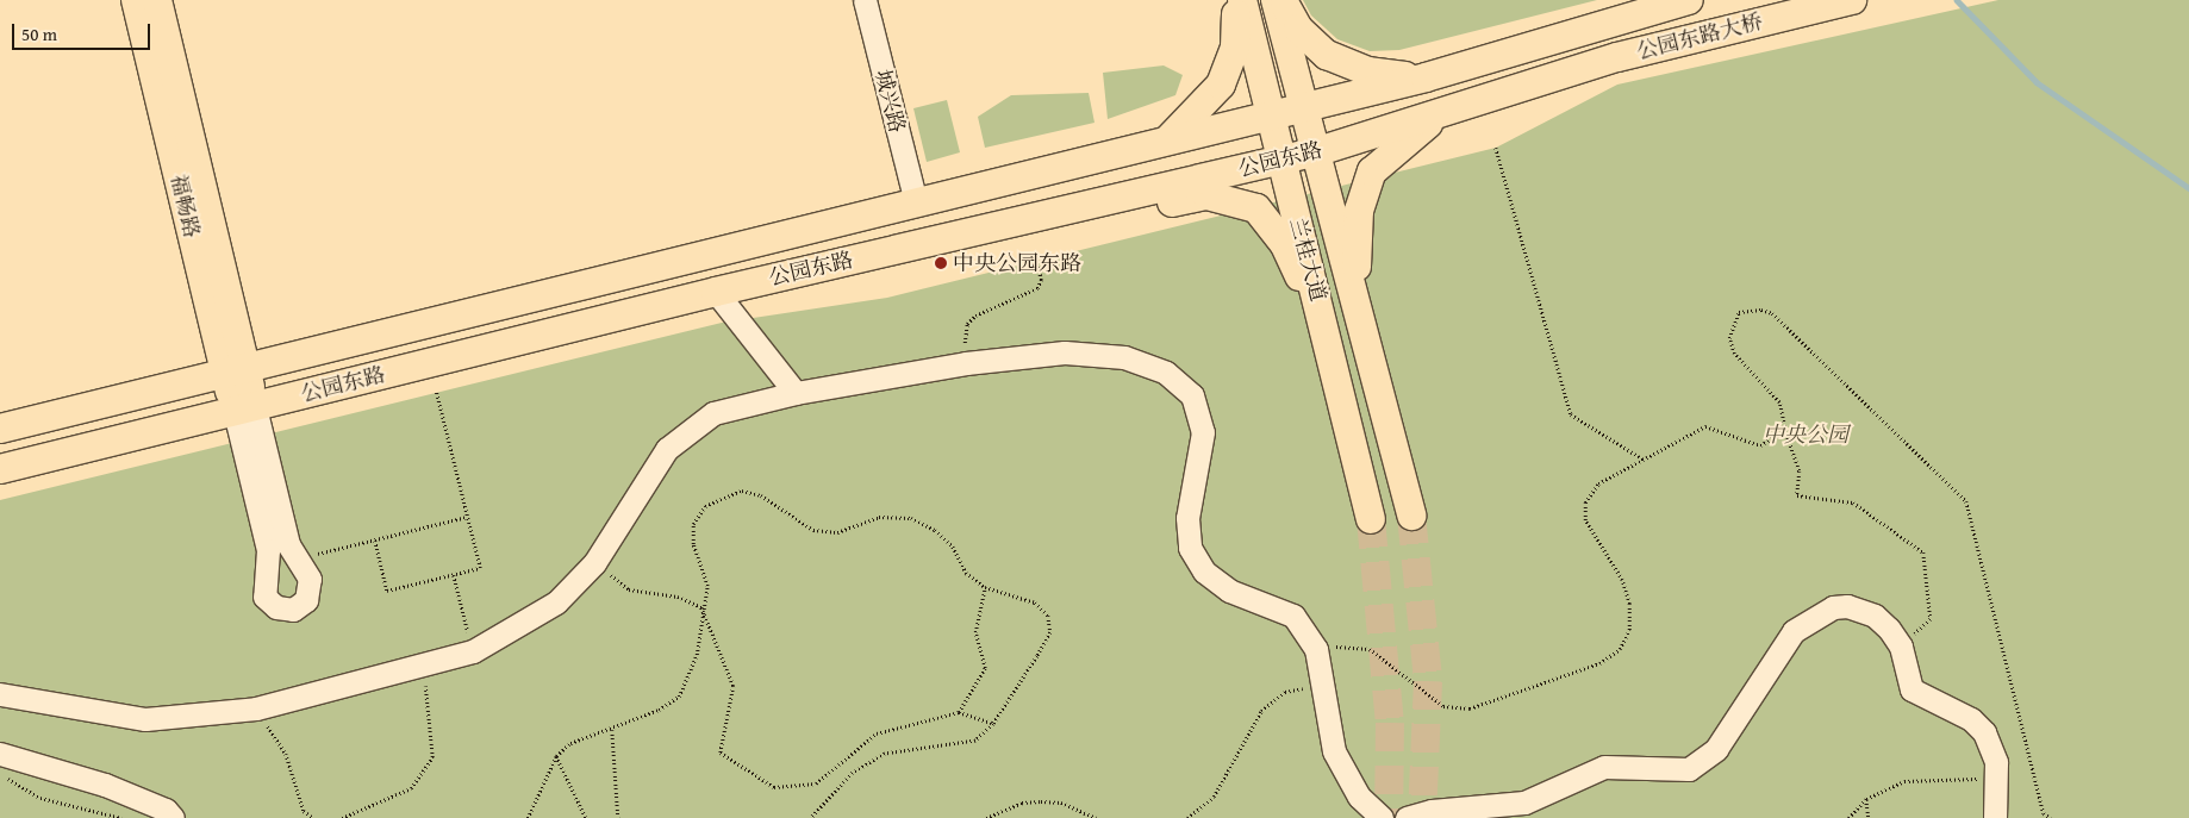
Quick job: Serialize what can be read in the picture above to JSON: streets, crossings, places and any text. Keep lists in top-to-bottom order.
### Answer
{
  "streets": {
    "main road": [
      "公园东路大桥",
      "公园东路",
      "福畅路",
      "兰桂大道"
    ],
    "street": ["城兴路"]
  },
  "crossings": [
    ["公园东路大桥", "公园东路"],
    ["城兴路", "公园东路"],
    ["公园东路", "福畅路"],
    ["公园东路", "兰桂大道"]
  ],
  "parks": ["中央公园"],
  "places": ["中央公园东路"],
  "scale_bar": "50 m"
}
